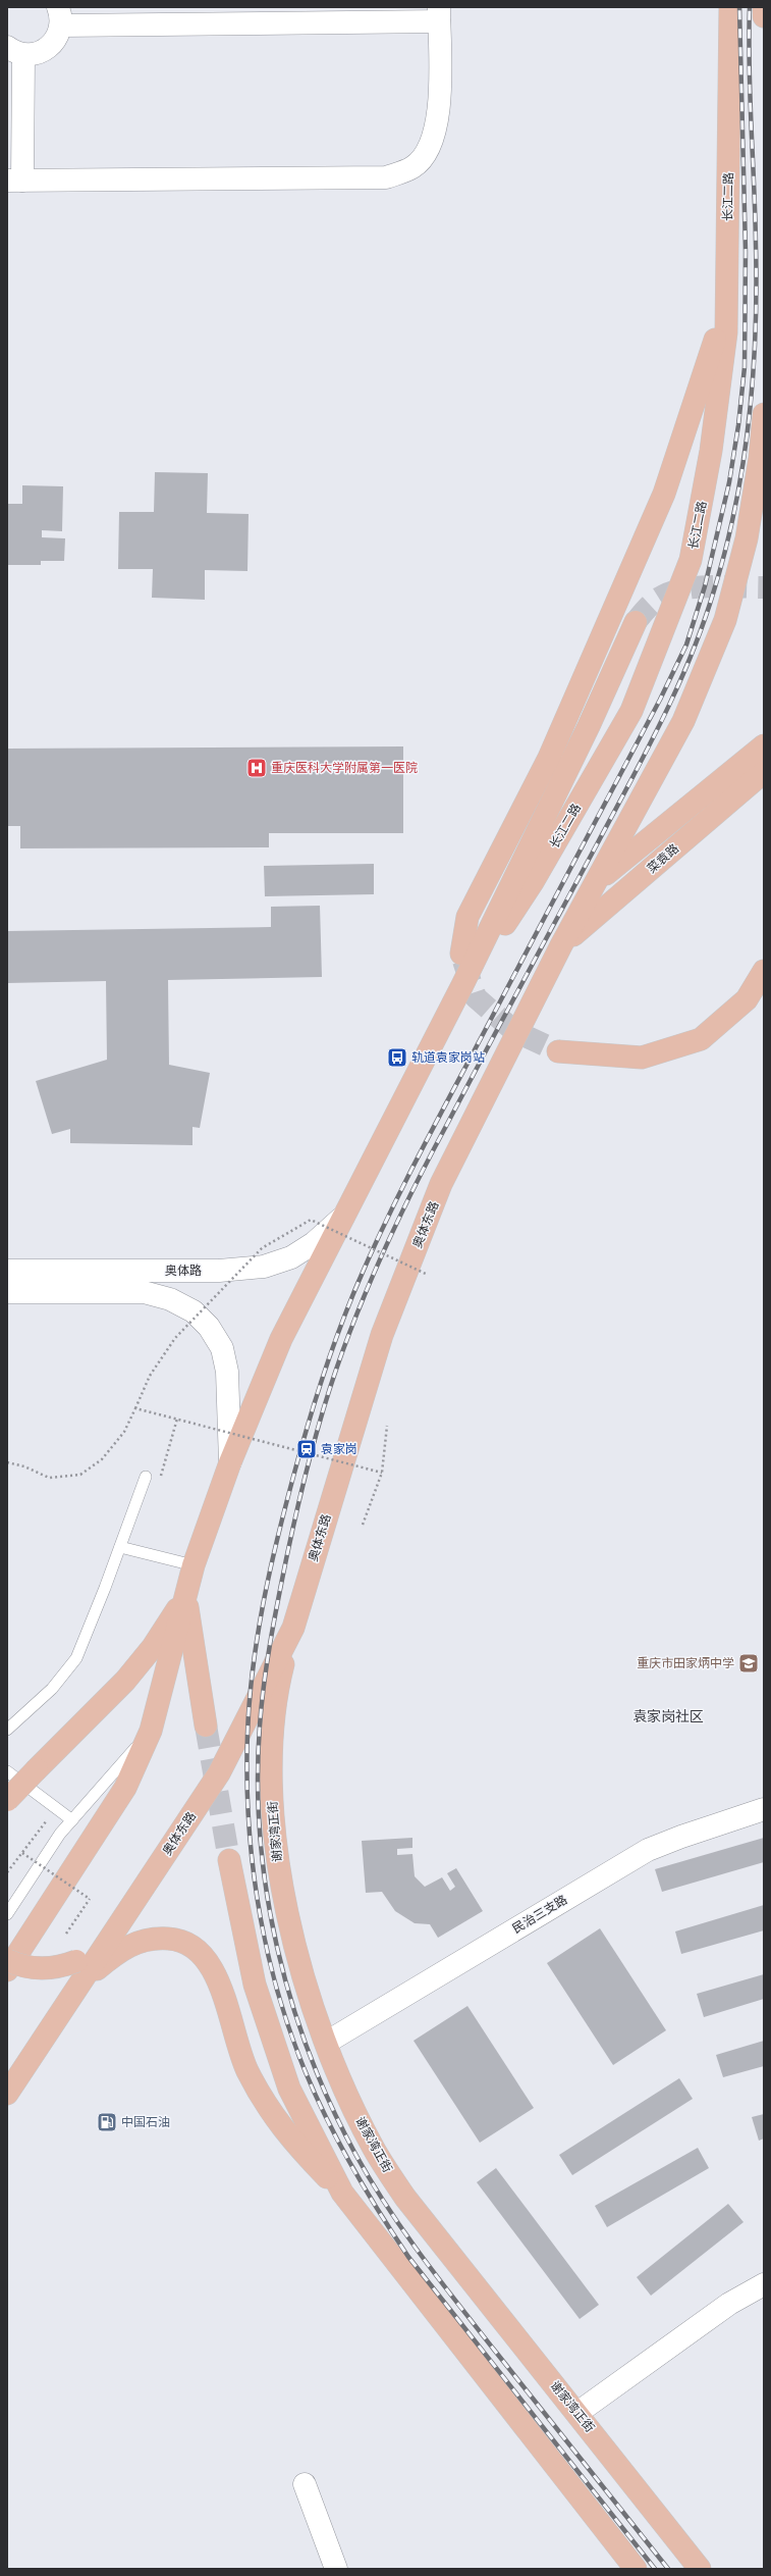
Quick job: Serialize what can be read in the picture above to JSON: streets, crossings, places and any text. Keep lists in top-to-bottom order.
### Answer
{
  "streets": {
    "main road": [
      "长江二路",
      "菜袁路",
      "奥体东路",
      "谢家湾正街"
    ],
    "street": ["奥体路", "民治三支路"]
  },
  "crossings": [
    ["菜袁路", "奥体东路"],
    ["奥体东路", "谢家湾正街"],
    ["谢家湾正街", "民治三支路"]
  ],
  "districts": ["袁家岗社区"],
  "places": {
    "hospital": ["重庆医科大学附属第一医院"],
    "bus stop": ["轨道袁家岗站"],
    "station": ["袁家岗"],
    "school or university": ["重庆市田家炳中学"],
    "fuel station": ["中国石油"]
  }
}
